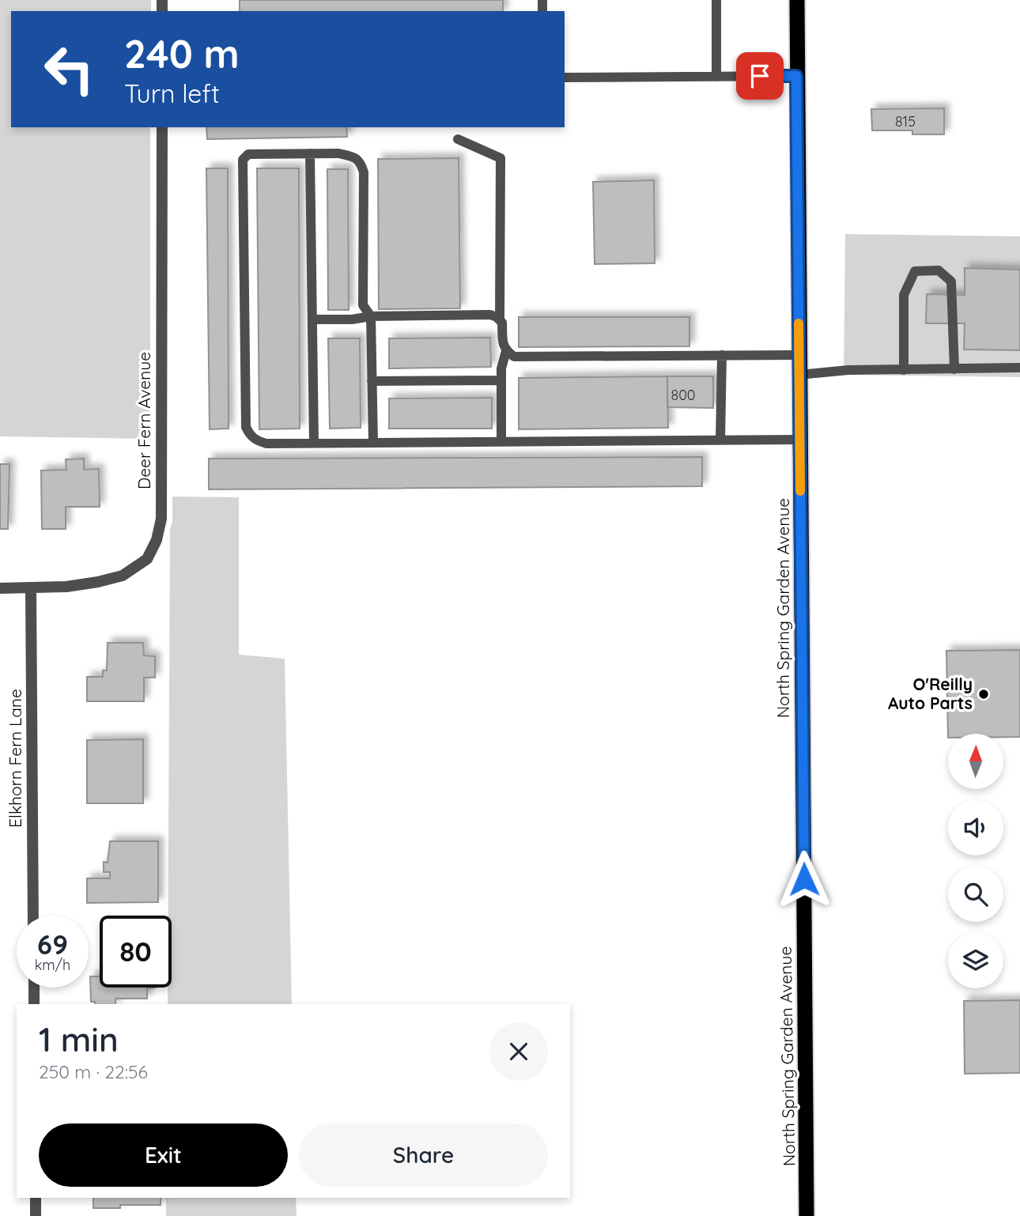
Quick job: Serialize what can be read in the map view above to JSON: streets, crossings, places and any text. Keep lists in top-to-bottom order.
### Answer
{
  "streets": {
    "highway": ["North Spring Garden Avenue"],
    "street": ["Deer Fern Avenue", "Elkhorn Fern Lane"]
  },
  "crossings": [
    ["Deer Fern Avenue", "Elkhorn Fern Lane"]
  ],
  "places": ["O'Reilly Auto Parts"],
  "house_numbers": ["815", "800"],
  "north": "top",
  "page": {
    "turn": ["240 m", "Turn left"],
    "speed": "69 km/h",
    "limit": "80",
    "heading": ["1 min", "250 m · 22:56"],
    "buttons": ["Exit", "Share"]
  }
}
